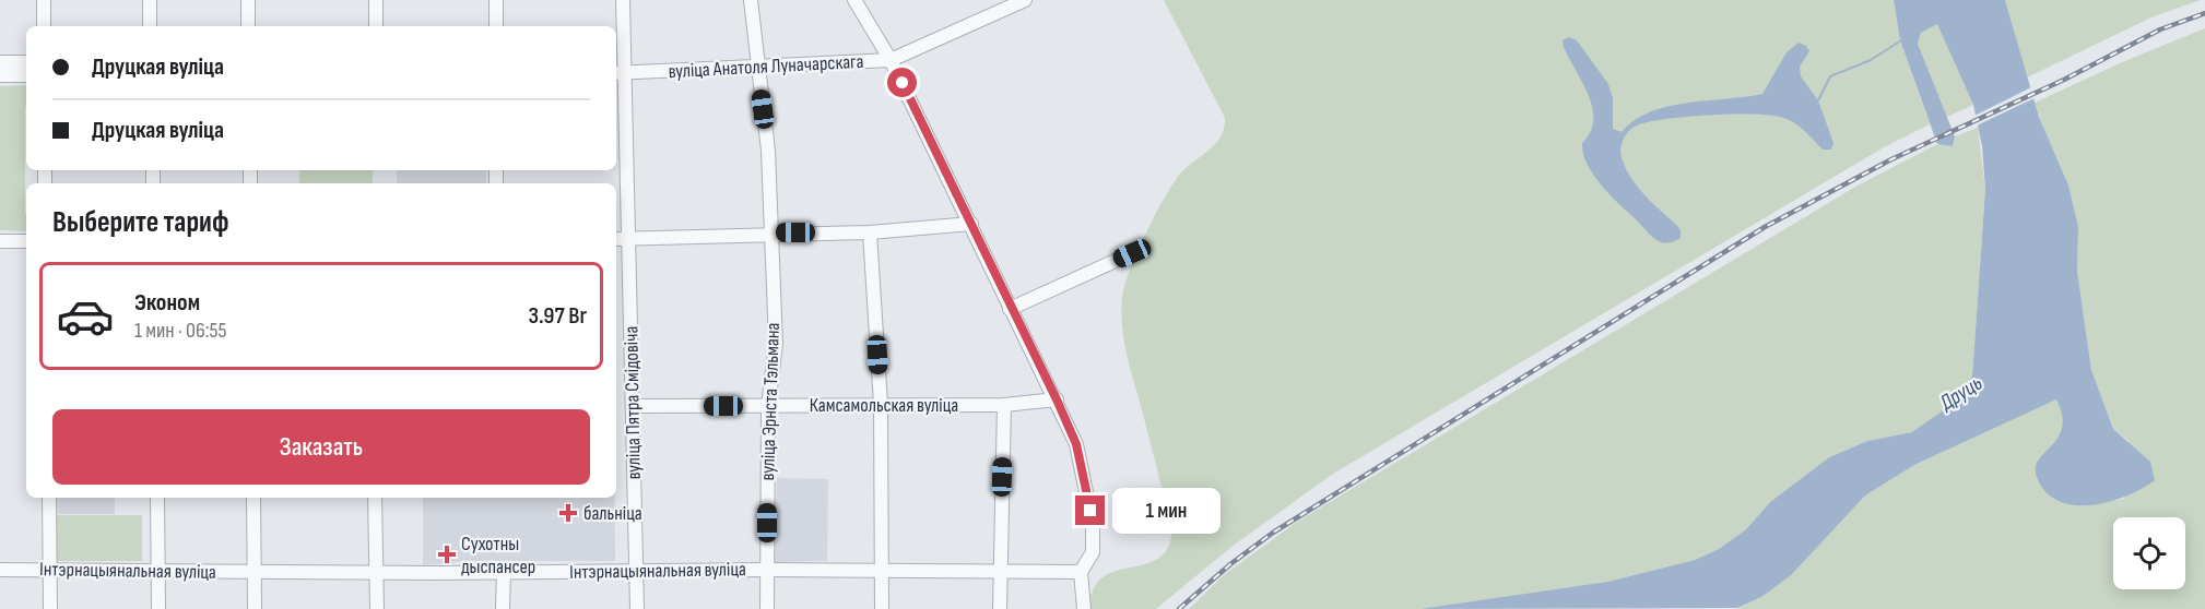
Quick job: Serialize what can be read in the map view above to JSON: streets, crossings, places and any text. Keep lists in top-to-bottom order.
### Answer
{
  "streets": {
    "street": [
      "вуліца Анатоля Луначарскага",
      "вуліца Эрнста Тэльмана",
      "вуліца Пятра Смідовіча",
      "Камсамольская вуліца",
      "Інтэрнацыянальная вуліца"
    ]
  },
  "crossings": [
    ["вуліца Анатоля Луначарскага", "вуліца Эрнста Тэльмана"],
    ["вуліца Анатоля Луначарскага", "вуліца Пятра Смідовіча"],
    ["вуліца Эрнста Тэльмана", "Камсамольская вуліца"],
    ["вуліца Эрнста Тэльмана", "Інтэрнацыянальная вуліца"],
    ["вуліца Пятра Смідовіча", "Камсамольская вуліца"],
    ["вуліца Пятра Смідовіча", "Інтэрнацыянальная вуліца"]
  ],
  "water": ["Друць"],
  "places": {
    "health": ["бальніца", "Сухотны дыспансер"]
  },
  "page": {
    "banner": ["Друцкая вуліца", "Друцкая вуліца"],
    "heading": "Выберите тариф",
    "list": [
      {
        "name": "Эконом",
        "note": "1 мин · 06:55",
        "value": "3.97 Br"
      }
    ],
    "buttons": "Заказать",
    "bubble": "1 мин"
  }
}
